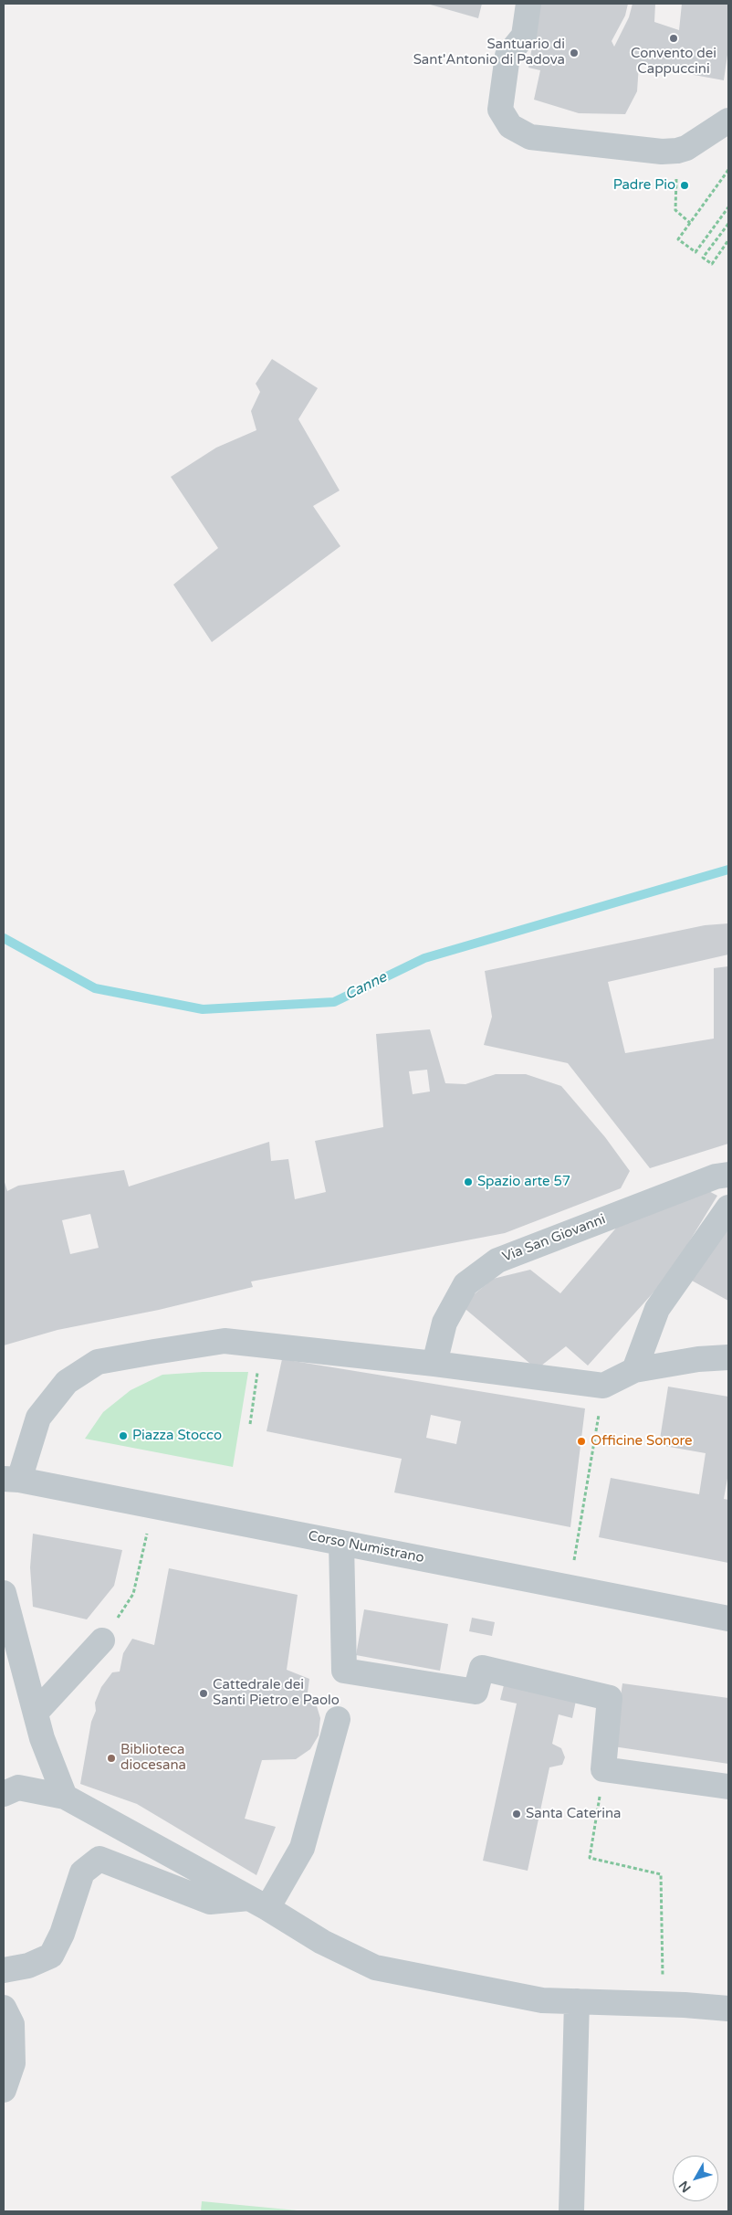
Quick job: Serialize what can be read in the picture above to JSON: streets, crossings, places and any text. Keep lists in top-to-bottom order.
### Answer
{
  "streets": {
    "street": ["Via San Giovanni", "Corso Numistrano"]
  },
  "water": ["Canne"],
  "places": [
    "Convento dei Cappuccini",
    "Santuario di Sant'Antonio di Padova",
    "Padre Pio",
    "Spazio arte 57",
    "Piazza Stocco",
    "Officine Sonore",
    "Cattedrale dei Santi Pietro e Paolo",
    "Biblioteca diocesana",
    "Santa Caterina"
  ],
  "north": "bottom left"
}
